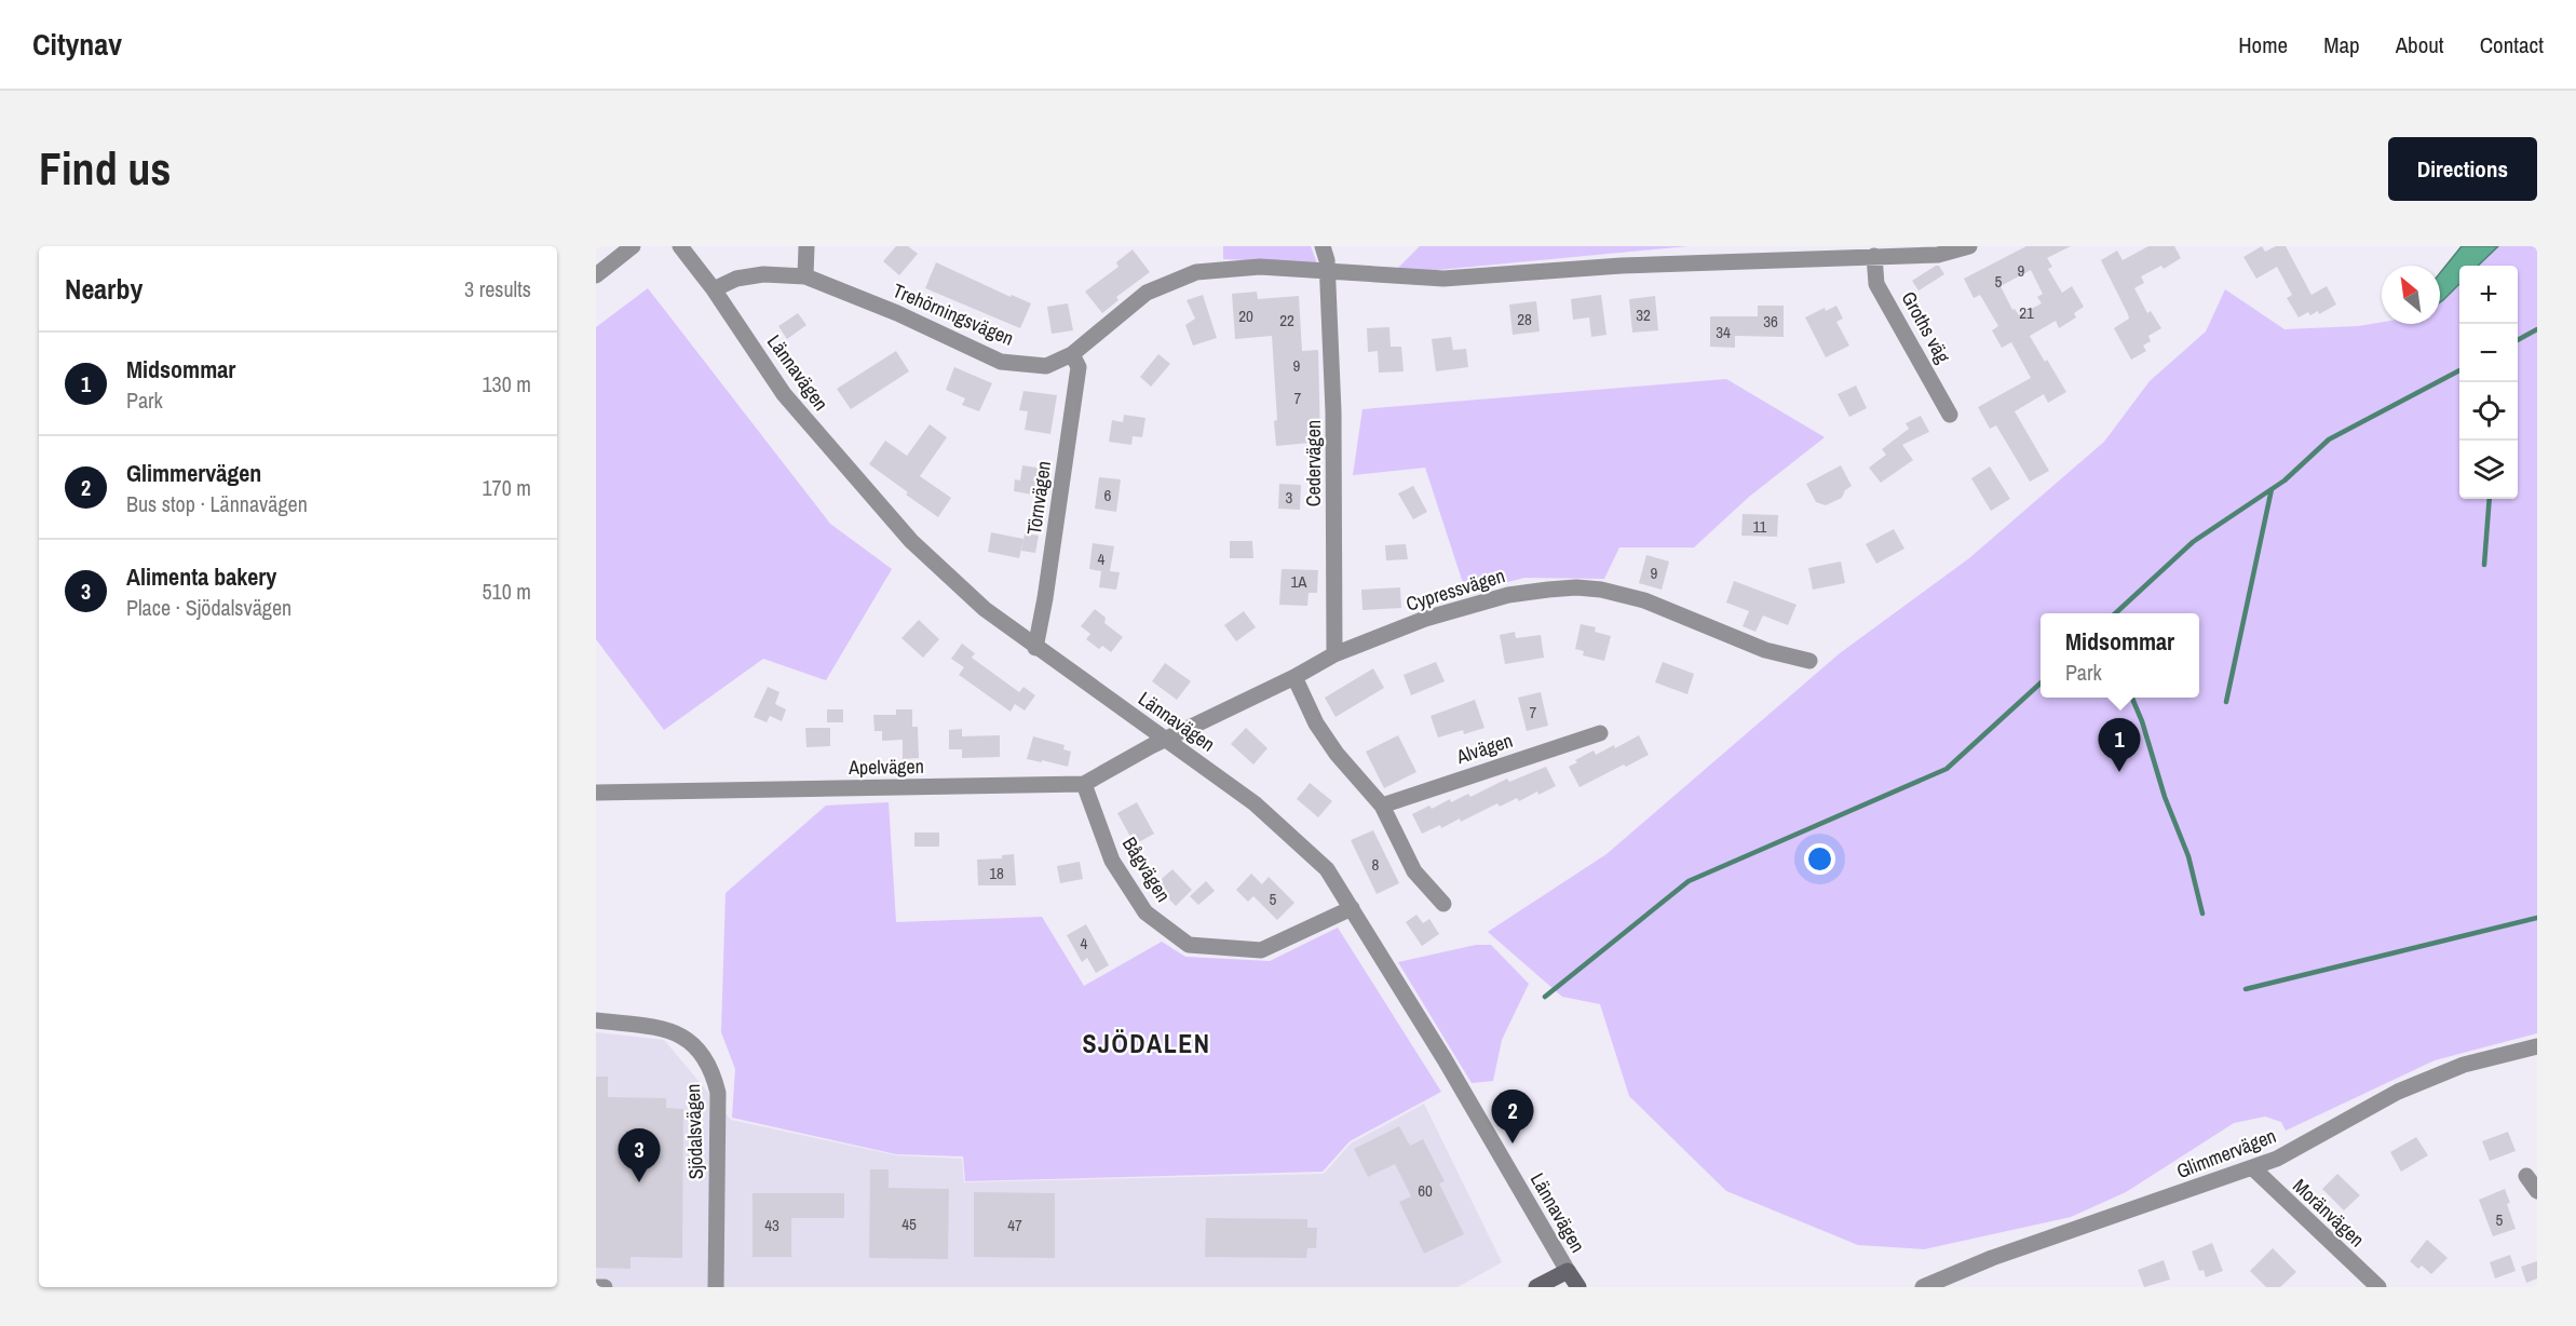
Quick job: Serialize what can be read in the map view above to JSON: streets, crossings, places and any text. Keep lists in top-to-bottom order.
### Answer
{
  "streets": {
    "main road": ["Lännavägen"],
    "street": [
      "Trehörningsvägen",
      "Groths väg",
      "Cedervägen",
      "Törnvägen",
      "Cypressvägen",
      "Alvägen",
      "Apelvägen",
      "Bågvägen",
      "Sjödalsvägen",
      "Glimmervägen",
      "Moränvägen"
    ]
  },
  "crossings": [
    ["Trehörningsvägen", "Groths väg"],
    ["Trehörningsvägen", "Lännavägen"],
    ["Trehörningsvägen", "Cedervägen"],
    ["Trehörningsvägen", "Törnvägen"],
    ["Lännavägen", "Törnvägen"],
    ["Lännavägen", "Cypressvägen"],
    ["Lännavägen", "Apelvägen"],
    ["Lännavägen", "Bågvägen"],
    ["Cedervägen", "Cypressvägen"],
    ["Cypressvägen", "Apelvägen"],
    ["Apelvägen", "Bågvägen"],
    ["Glimmervägen", "Moränvägen"]
  ],
  "districts": ["SJÖDALEN"],
  "house_numbers": [
    "9",
    "5",
    "21",
    "32",
    "20",
    "28",
    "22",
    "36",
    "34",
    "9",
    "7",
    "6",
    "3",
    "11",
    "4",
    "9",
    "1A",
    "7",
    "8",
    "18",
    "5",
    "4",
    "60",
    "5",
    "45",
    "43",
    "47"
  ],
  "north": "top left",
  "page": {
    "header": "Citynav",
    "nav": [
      "Home",
      "Map",
      "About",
      "Contact"
    ],
    "buttons": "Directions",
    "title": "Find us",
    "heading": ["Nearby", "3 results"],
    "map_buttons": ["+", "−"],
    "list": [
      {
        "mark": "1",
        "name": "Midsommar",
        "note": "Park",
        "value": "130 m"
      },
      {
        "mark": "2",
        "name": "Glimmervägen",
        "note": "Bus stop · Lännavägen",
        "value": "170 m"
      },
      {
        "mark": "3",
        "name": "Alimenta bakery",
        "note": "Place · Sjödalsvägen",
        "value": "510 m"
      }
    ],
    "popup": ["Midsommar", "Park"],
    "pins": ["1", "2", "3"]
  }
}
